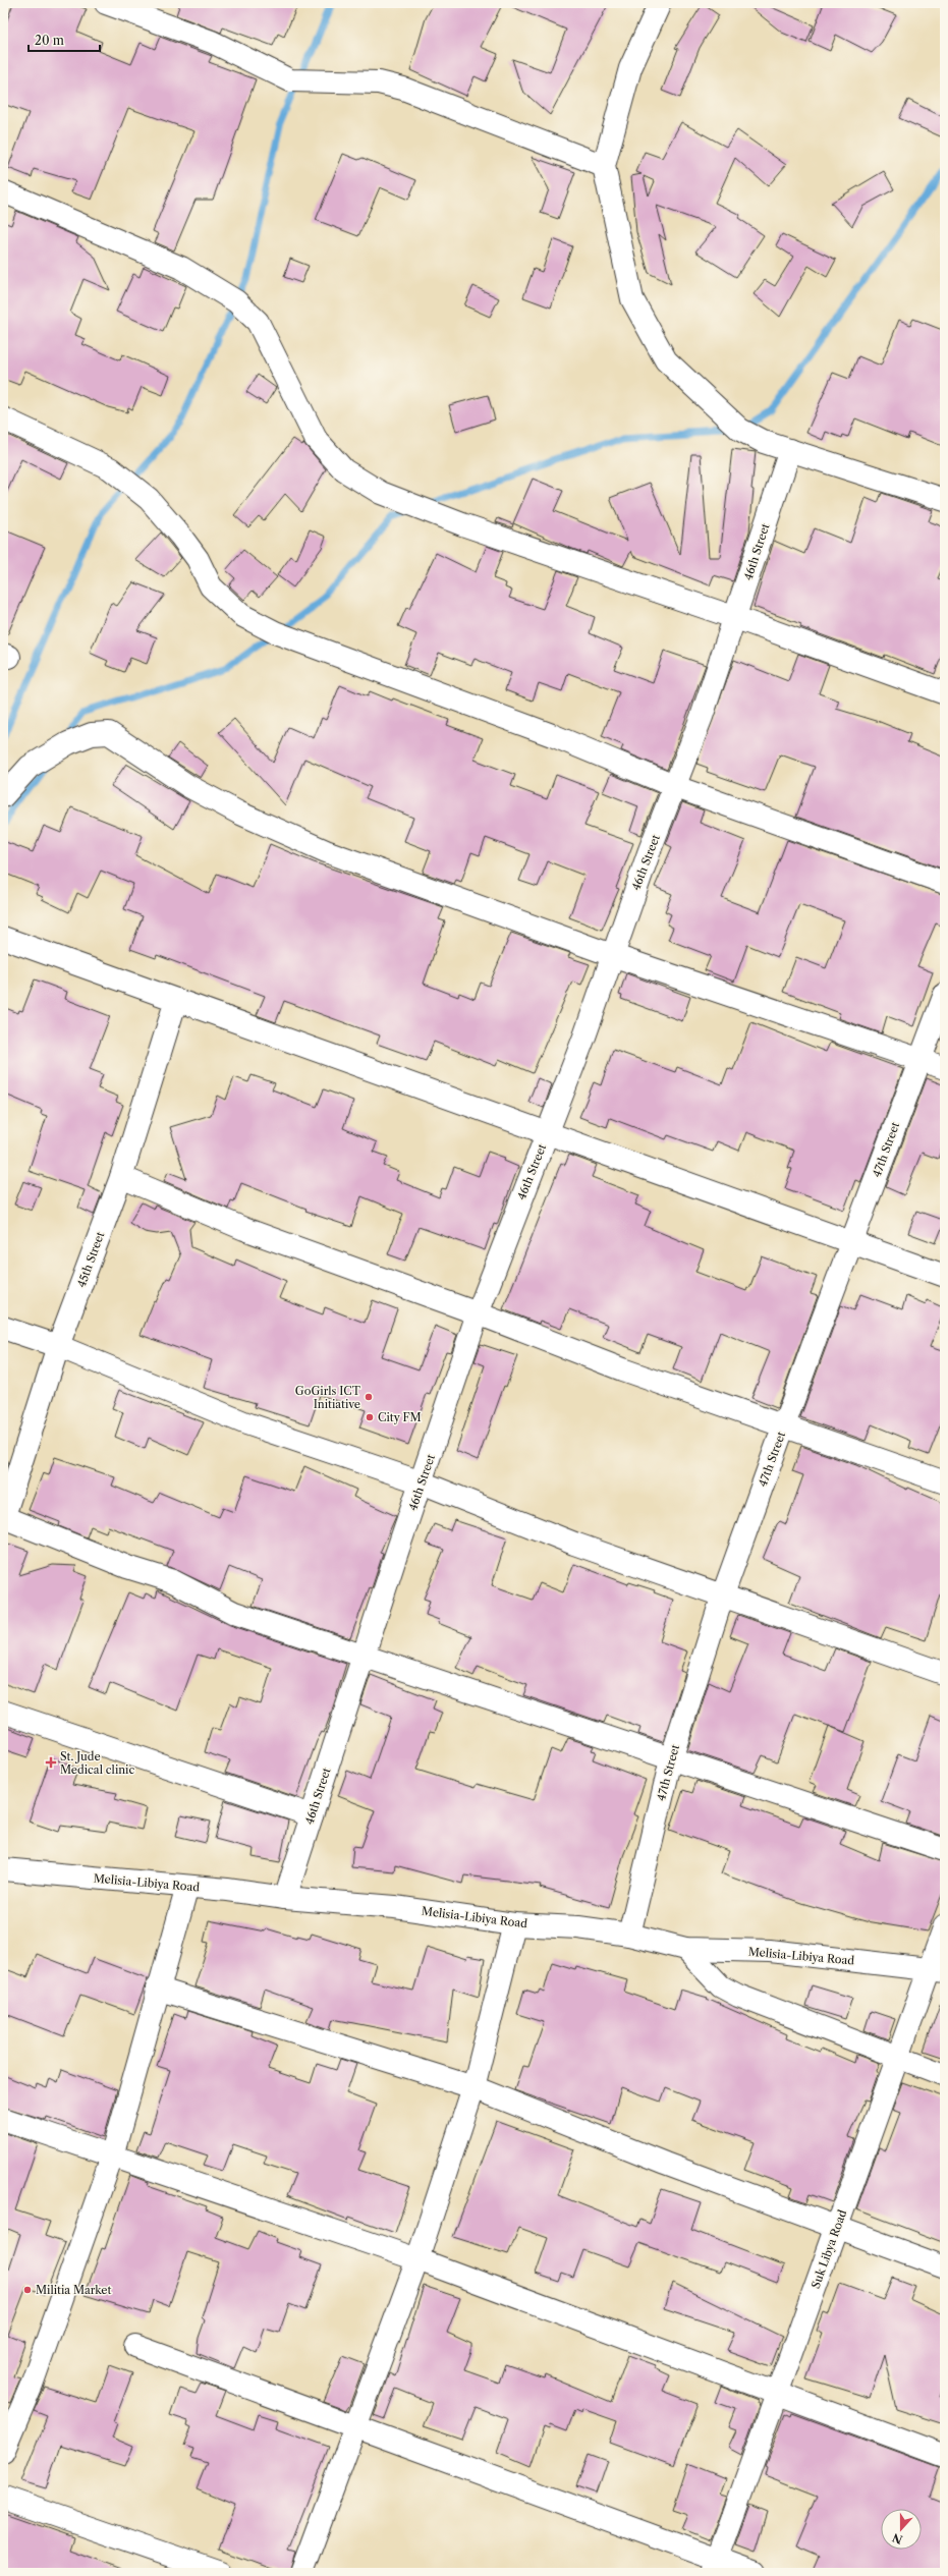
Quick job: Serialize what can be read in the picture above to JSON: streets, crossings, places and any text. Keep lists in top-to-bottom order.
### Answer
{
  "streets": {
    "street": [
      "46th Street",
      "47th Street",
      "45th Street",
      "Melisia-Libiya Road",
      "Suk Libya Road"
    ]
  },
  "crossings": [
    ["46th Street", "Melisia-Libiya Road"],
    ["47th Street", "Melisia-Libiya Road"],
    ["Melisia-Libiya Road", "Suk Libya Road"]
  ],
  "places": {
    "other": ["GoGirls ICT Initiative", "City FM", "Militia Market"],
    "health": ["St. Jude Medical clinic"]
  },
  "scale_bar": "20 m",
  "north": "bottom"
}
